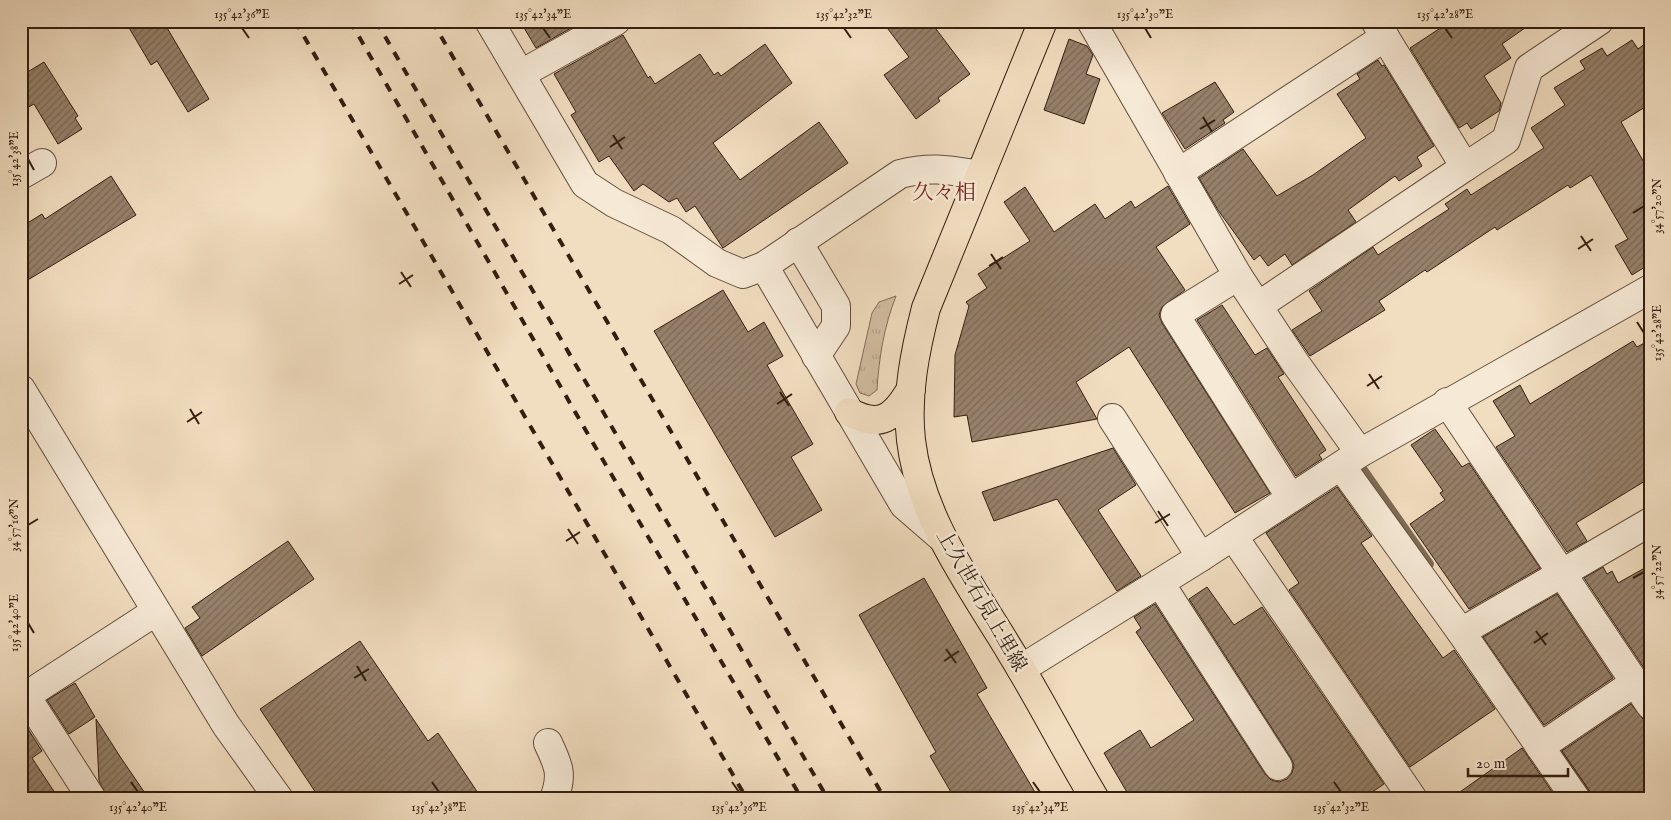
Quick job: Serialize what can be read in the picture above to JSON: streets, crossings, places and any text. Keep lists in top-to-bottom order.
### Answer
{
  "streets": {
    "main road": ["上久世石見上里線"]
  },
  "districts": ["久々相"],
  "scale_bar": "20 m",
  "coordinates": [
    "135°42'36\"E",
    "135°42'34\"E",
    "135°42'32\"E",
    "135°42'30\"E",
    "135°42'28\"E",
    "135°42'38\"E",
    "34°57'20\"N",
    "34°57'16\"N",
    "34°57'22\"N",
    "135°42'40\"E"
  ]
}
